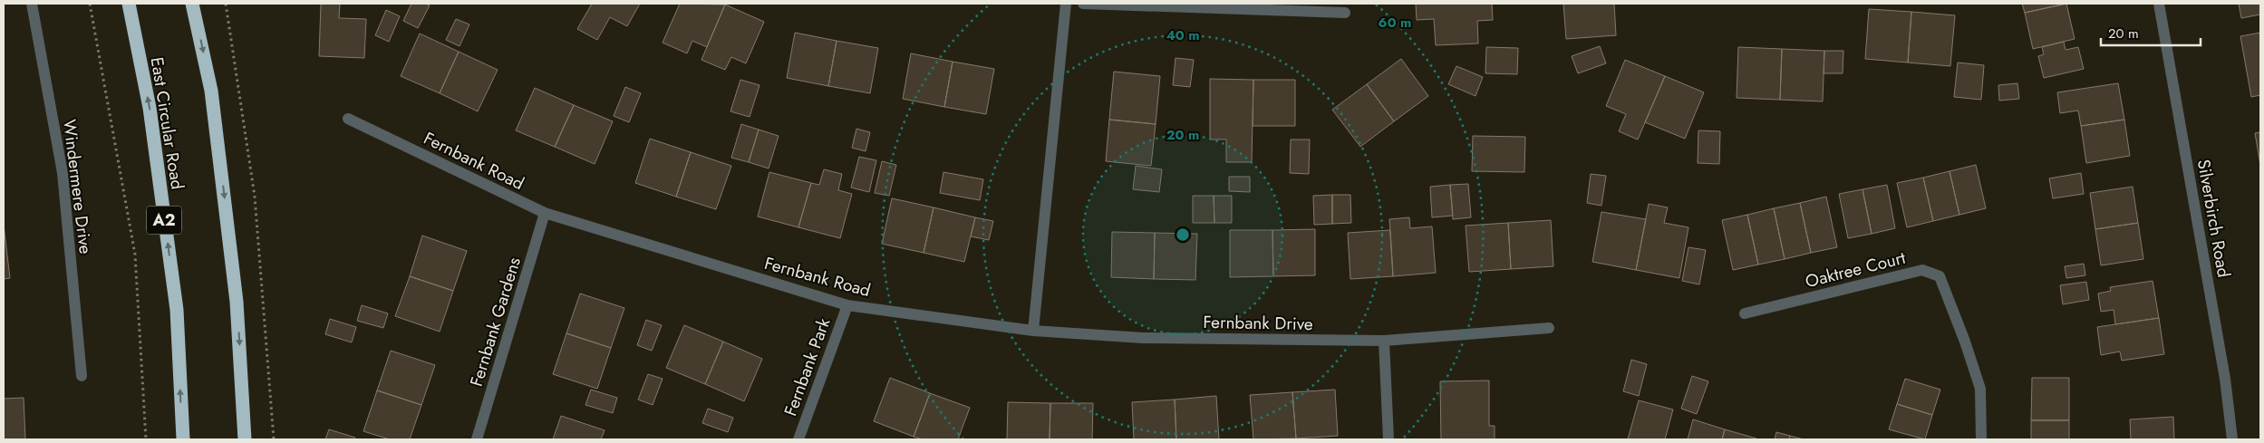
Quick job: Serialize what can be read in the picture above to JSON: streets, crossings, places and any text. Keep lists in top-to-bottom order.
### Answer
{
  "streets": {
    "highway": ["East Circular Road", "A2"],
    "street": [
      "Fernbank Road",
      "Windermere Drive",
      "Silverbirch Road",
      "Oaktree Court",
      "Fernbank Gardens",
      "Fernbank Drive",
      "Fernbank Park"
    ]
  },
  "crossings": [
    ["Fernbank Road", "Fernbank Gardens"],
    ["Fernbank Road", "Fernbank Drive"],
    ["Fernbank Road", "Fernbank Park"]
  ],
  "scale_bar": "20 m",
  "rings": ["60 m", "40 m", "20 m"]
}
